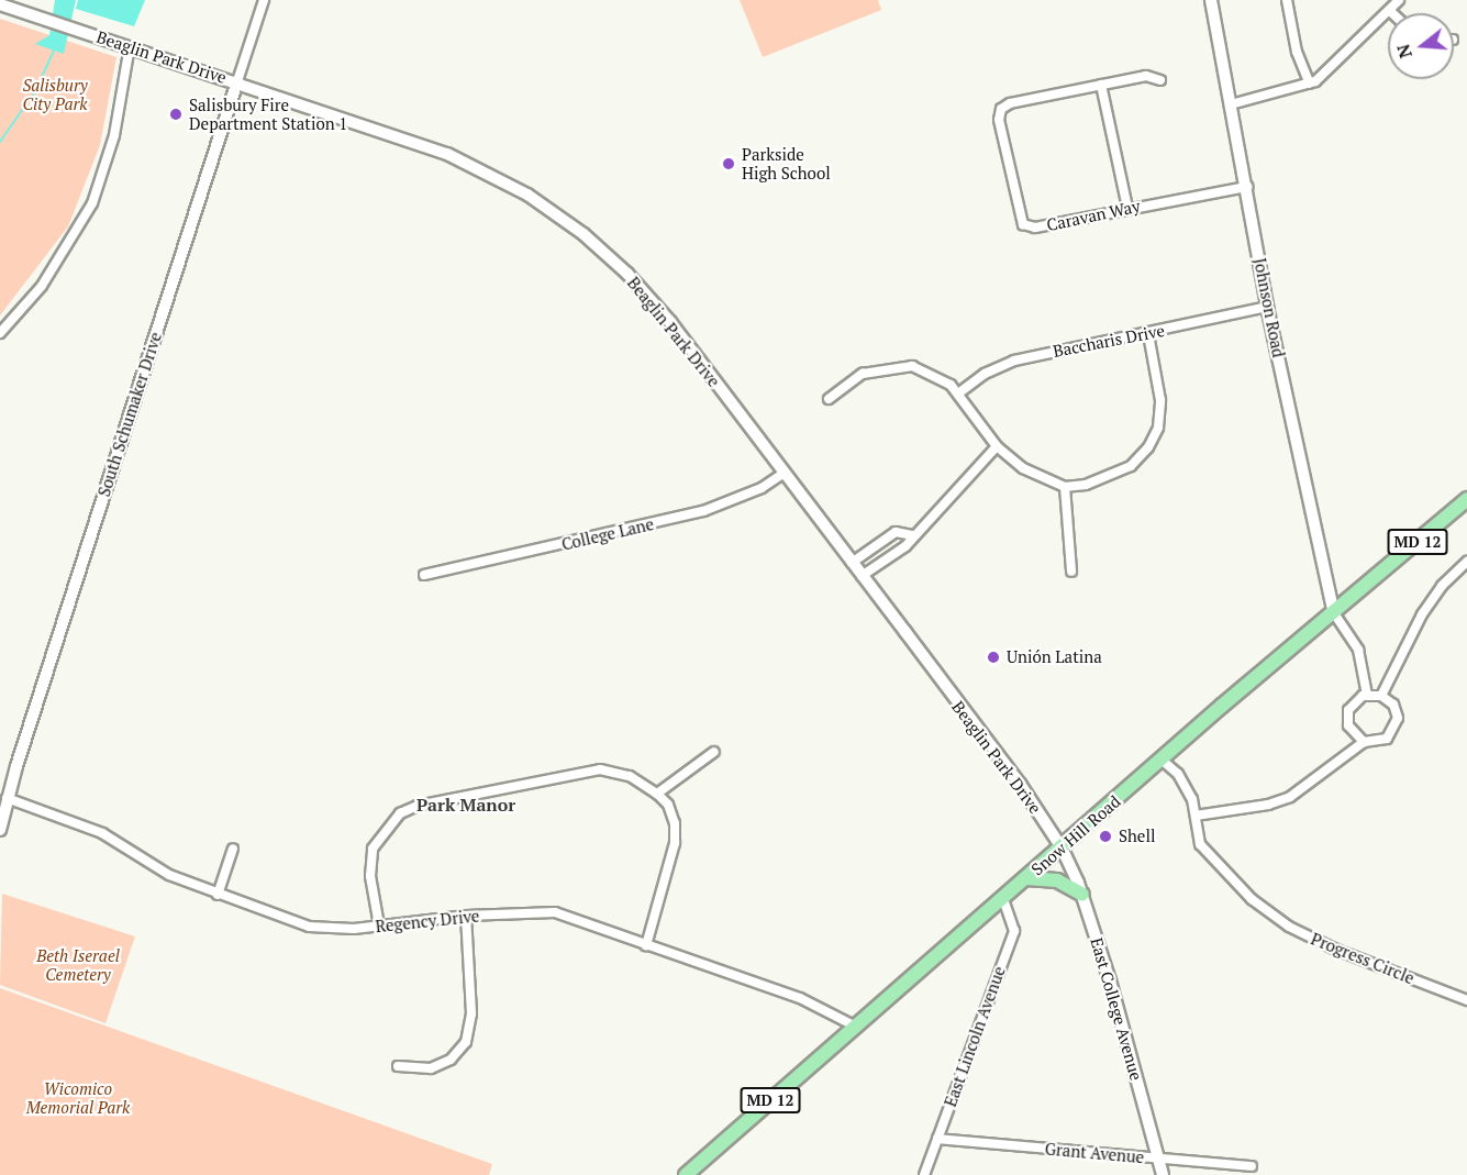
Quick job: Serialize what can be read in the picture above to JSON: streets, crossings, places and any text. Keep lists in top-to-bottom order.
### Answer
{
  "streets": {
    "main road": [
      "Beaglin Park Drive",
      "Johnson Road",
      "South Schumaker Drive",
      "MD 12",
      "Snow Hill Road",
      "East College Avenue"
    ],
    "street": [
      "Caravan Way",
      "Baccharis Drive",
      "College Lane",
      "Regency Drive",
      "Progress Circle",
      "East Lincoln Avenue",
      "Grant Avenue"
    ]
  },
  "crossings": [
    ["Beaglin Park Drive", "South Schumaker Drive"],
    ["Beaglin Park Drive", "College Lane"],
    ["Beaglin Park Drive", "Snow Hill Road"],
    ["Beaglin Park Drive", "East College Avenue"],
    ["Caravan Way", "Johnson Road"],
    ["Johnson Road", "Baccharis Drive"],
    ["Johnson Road", "Snow Hill Road"],
    ["South Schumaker Drive", "Regency Drive"],
    ["Snow Hill Road", "Regency Drive"],
    ["Snow Hill Road", "Progress Circle"],
    ["Snow Hill Road", "East College Avenue"],
    ["Snow Hill Road", "East Lincoln Avenue"],
    ["East College Avenue", "Grant Avenue"],
    ["East Lincoln Avenue", "Grant Avenue"]
  ],
  "districts": ["Park Manor"],
  "parks": ["Salisbury City Park", "Beth Iserael Cemetery", "Wicomico Memorial Park"],
  "places": [
    "Salisbury Fire Department Station 1",
    "Parkside High School",
    "Unión Latina",
    "Shell"
  ],
  "north": "left"
}
